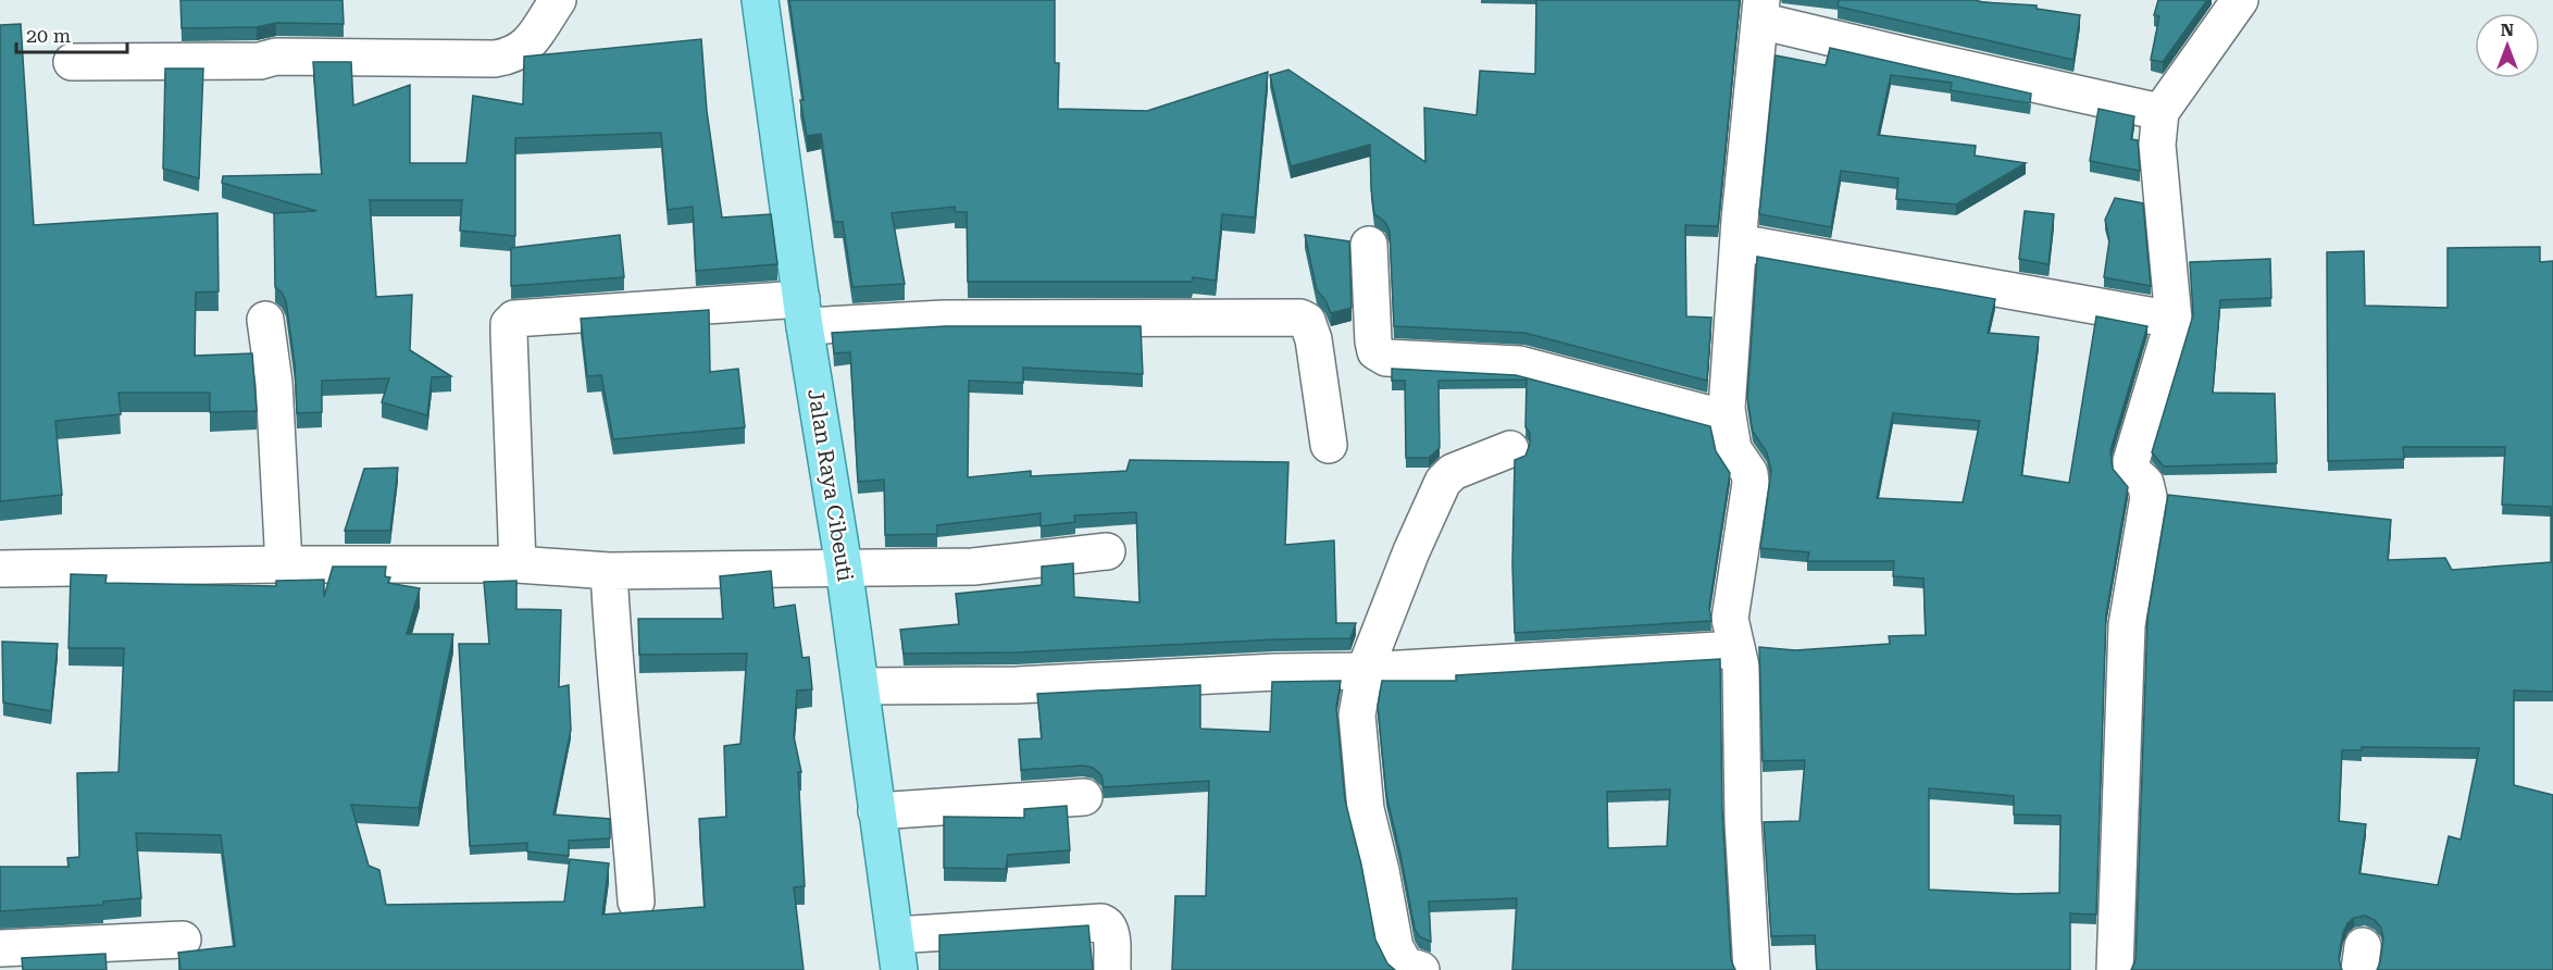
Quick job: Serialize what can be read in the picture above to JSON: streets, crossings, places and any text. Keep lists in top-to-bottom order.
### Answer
{
  "streets": {
    "main road": ["Jalan Raya Cibeuti"]
  },
  "scale_bar": "20 m",
  "north": "top"
}
